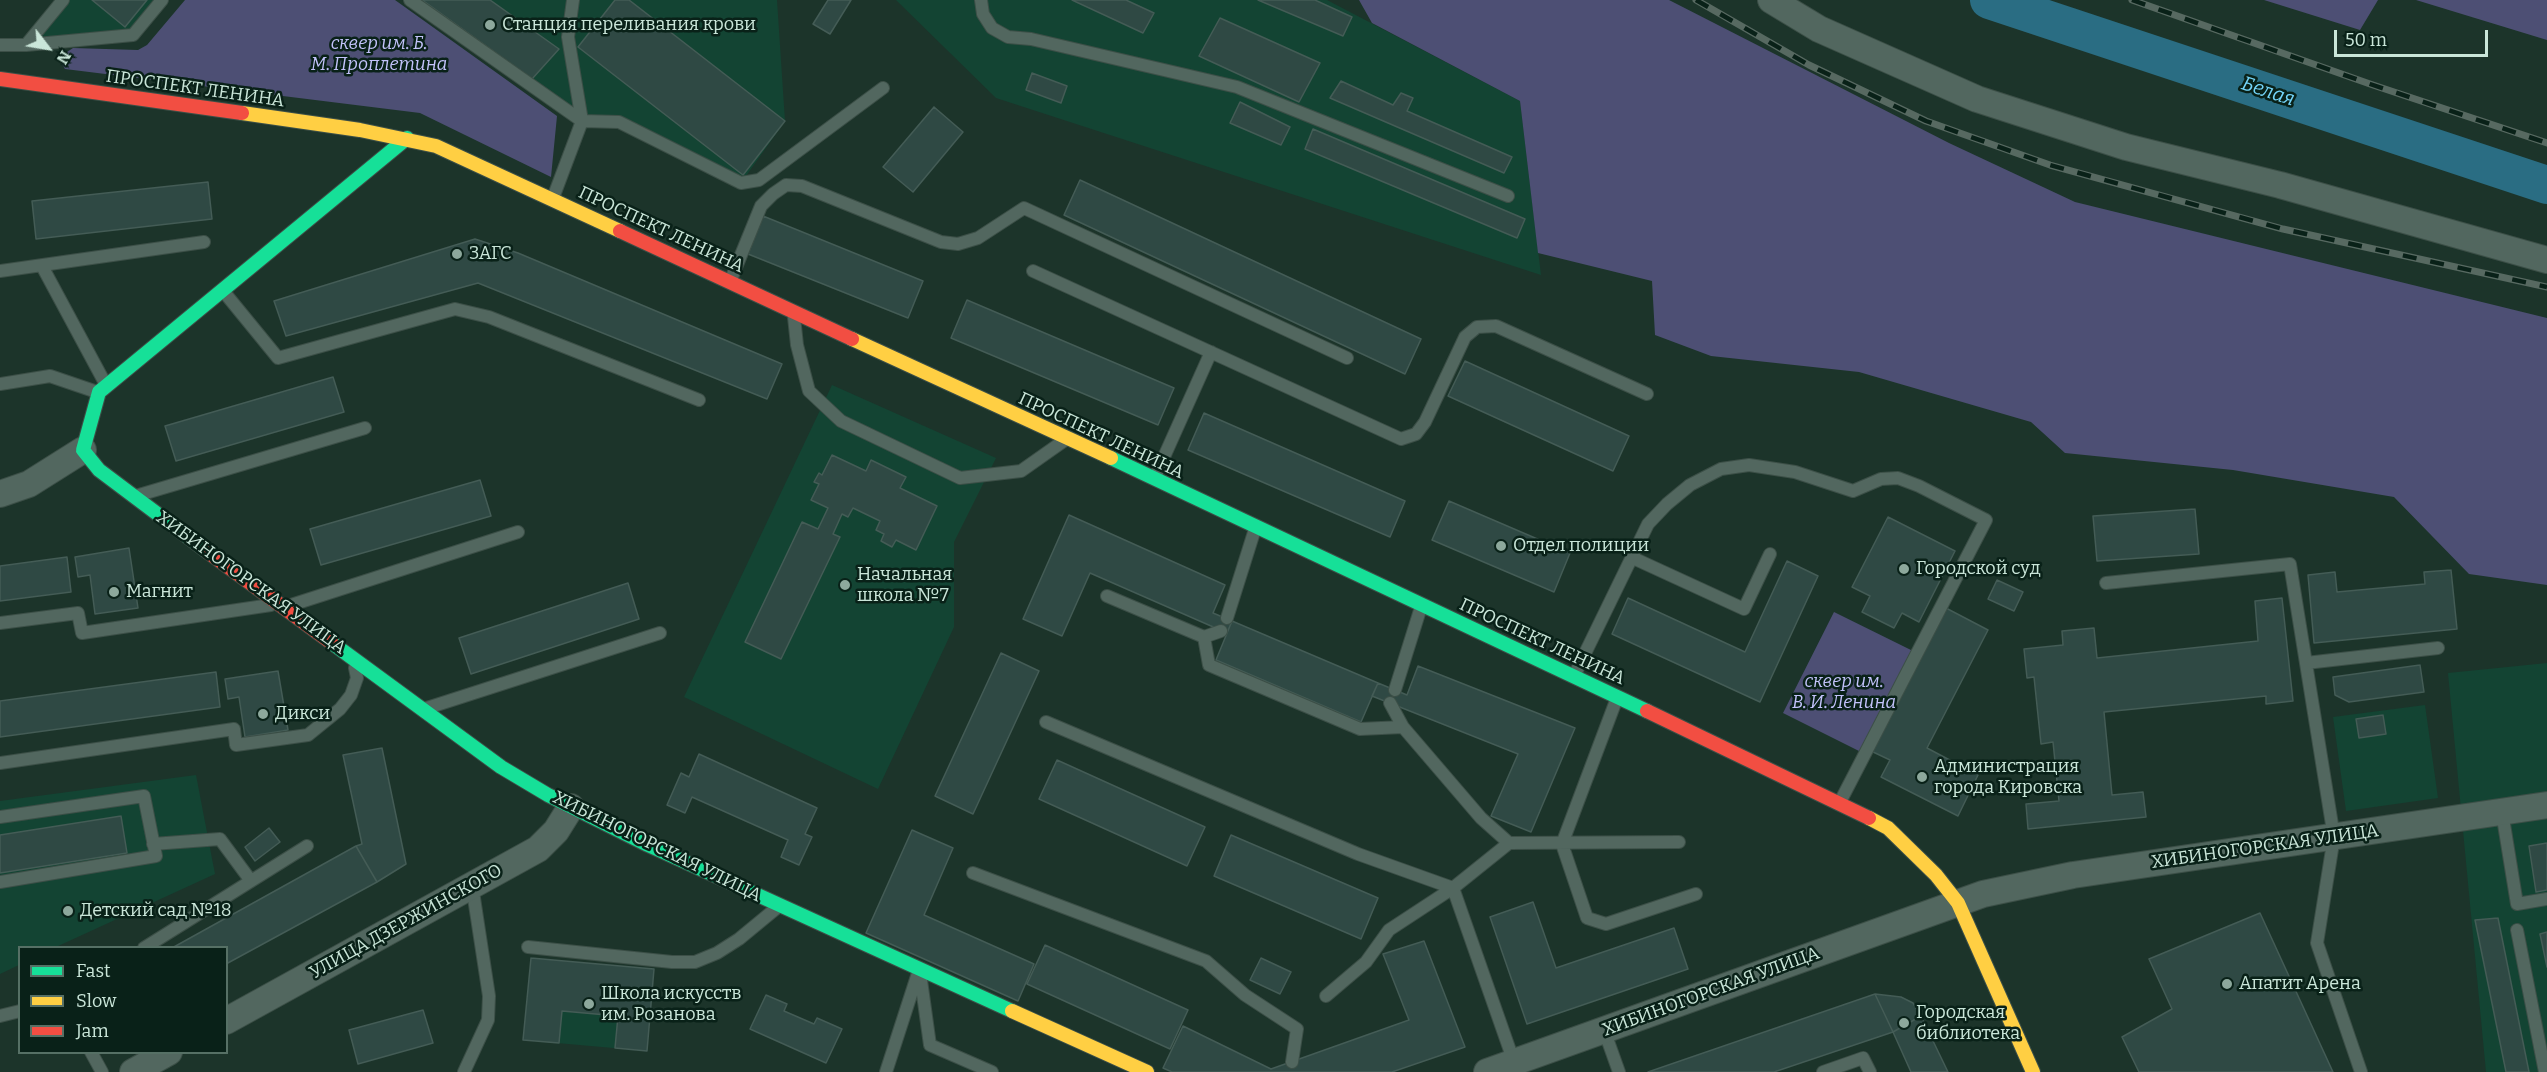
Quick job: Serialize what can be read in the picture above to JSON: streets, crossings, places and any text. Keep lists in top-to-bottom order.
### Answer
{
  "streets": {
    "main road": ["ПРОСПЕКТ ЛЕНИНА", "ХИБИНОГОРСКАЯ УЛИЦА"],
    "street": ["УЛИЦА ДЗЕРЖИНСКОГО"]
  },
  "crossings": [
    ["ПРОСПЕКТ ЛЕНИНА", "ХИБИНОГОРСКАЯ УЛИЦА"],
    ["ХИБИНОГОРСКАЯ УЛИЦА", "УЛИЦА ДЗЕРЖИНСКОГО"]
  ],
  "water": ["Белая"],
  "parks": ["сквер им. Б. М. Проплетина", "сквер им. В. И. Ленина"],
  "places": [
    "Станция переливания крови",
    "ЗАГС",
    "Отдел полиции",
    "Городской суд",
    "Начальная школа №7",
    "Магнит",
    "Дикси",
    "Администрация города Кировска",
    "Детский сад №18",
    "Апатит Арена",
    "Школа искусств им. Розанова",
    "Городская библиотека"
  ],
  "legend": ["Fast", "Slow", "Jam"],
  "scale_bar": "50 m",
  "north": "bottom right"
}
